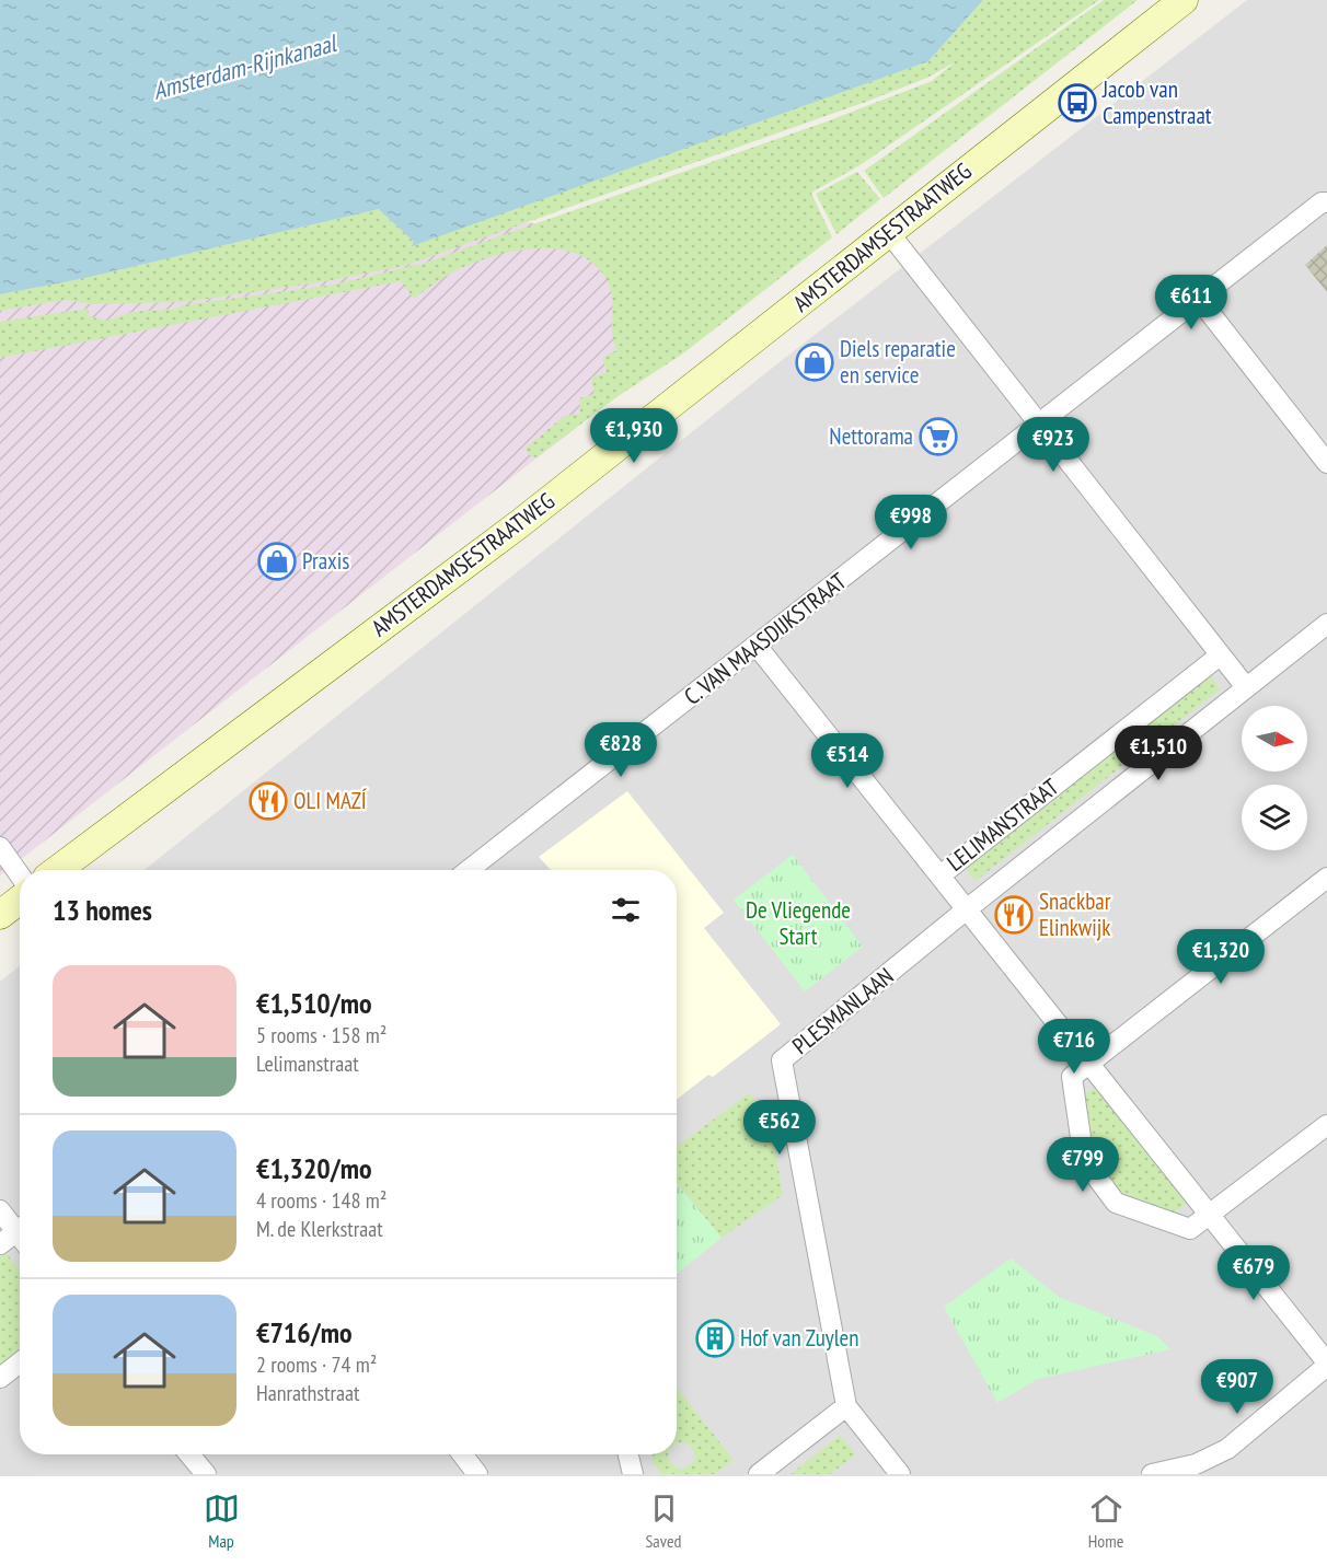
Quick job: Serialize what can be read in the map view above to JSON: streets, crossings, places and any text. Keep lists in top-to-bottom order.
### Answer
{
  "streets": {
    "main road": ["AMSTERDAMSESTRAATWEG"],
    "street": ["C. VAN MAASDIJKSTRAAT", "LELIMANSTRAAT", "PLESMANLAAN"]
  },
  "crossings": [
    ["LELIMANSTRAAT", "PLESMANLAAN"]
  ],
  "water": ["Amsterdam-Rijnkanaal"],
  "parks": ["De Vliegende Start"],
  "places": {
    "bus stop": ["Jacob van Campenstraat"],
    "shop": ["Diels reparatie en service", "Praxis"],
    "supermarket": ["Nettorama"],
    "restaurant": ["OLI MAZÍ", "Snackbar Elinkwijk"],
    "building": ["Hof van Zuylen"]
  },
  "north": "right",
  "page": {
    "price": [
      "€611",
      "€1,930",
      "€923",
      "€998",
      "€828",
      "€1,510",
      "€514",
      "€1,320",
      "€716",
      "€562",
      "€799",
      "€679",
      "€907"
    ],
    "heading": "13 homes",
    "list": [
      {
        "name": "€1,510/mo",
        "note": "5 rooms · 158 m² · Lelimanstraat"
      },
      {
        "name": "€1,320/mo",
        "note": "4 rooms · 148 m² · M. de Klerkstraat"
      },
      {
        "name": "€716/mo",
        "note": "2 rooms · 74 m² · Hanrathstraat"
      }
    ],
    "tabs": ["Map", "Saved", "Home"]
  }
}
